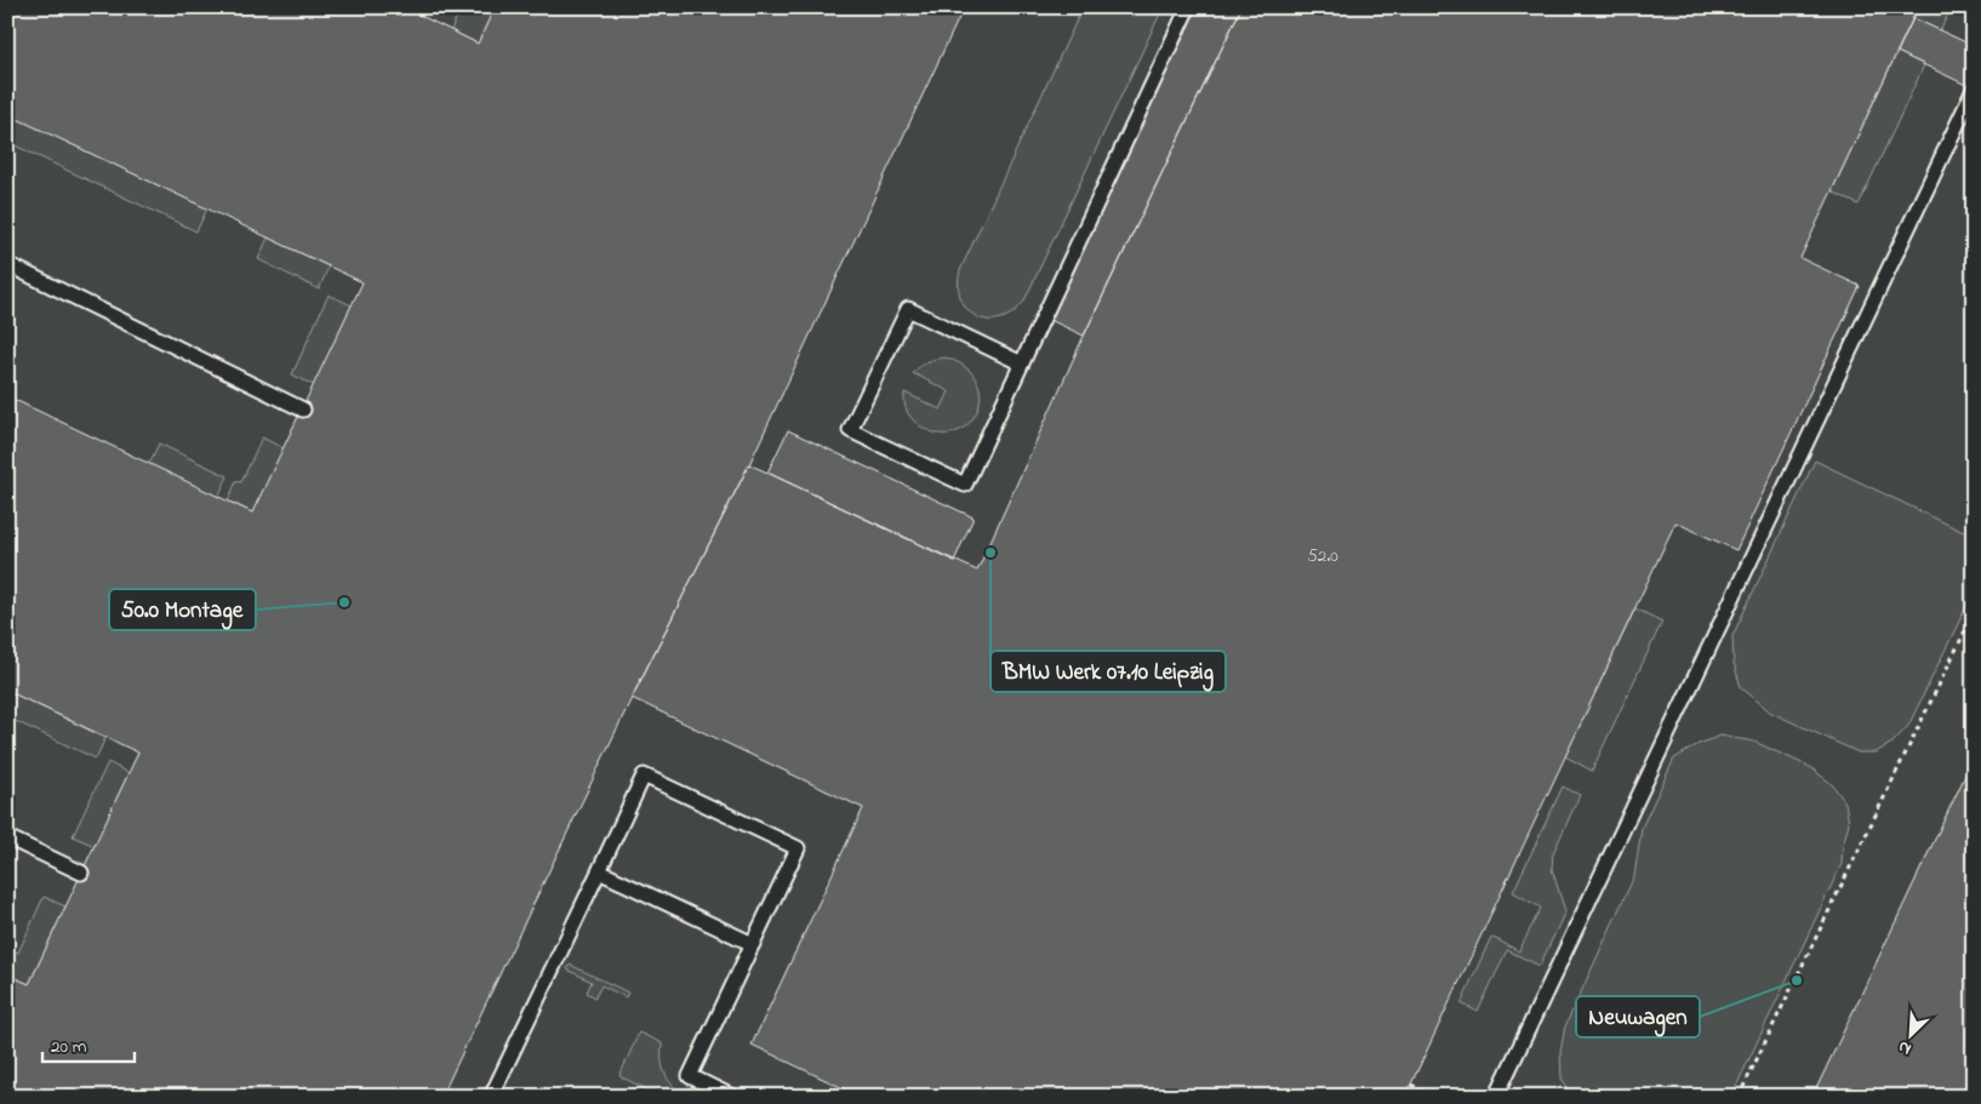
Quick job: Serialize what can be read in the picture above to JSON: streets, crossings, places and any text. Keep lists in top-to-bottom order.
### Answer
{
  "places": ["BMW Werk 07.10 Leipzig", "50.0 Montage", "Neuwagen"],
  "house_numbers": ["52.0"],
  "scale_bar": "20 m",
  "north": "bottom left"
}
